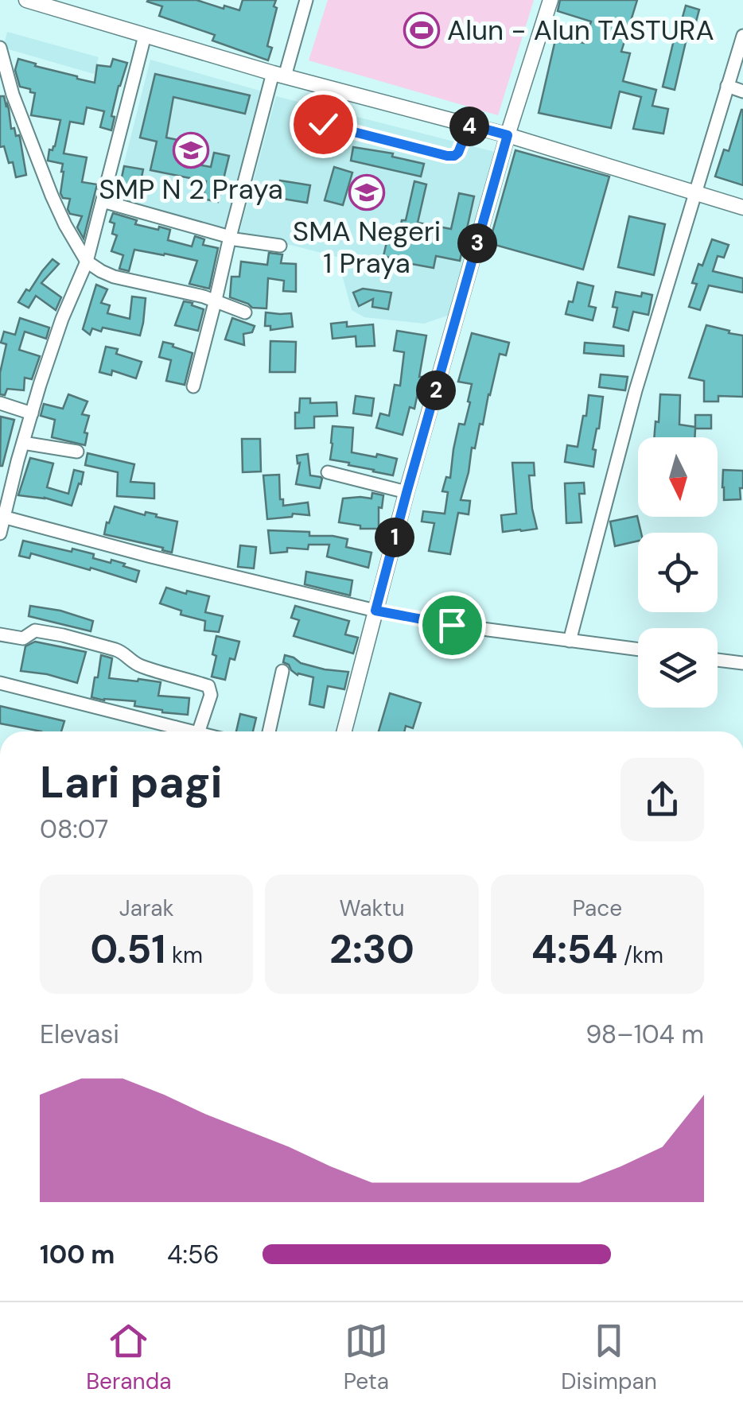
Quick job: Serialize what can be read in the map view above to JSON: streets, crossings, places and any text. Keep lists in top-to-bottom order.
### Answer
{
  "places": {
    "sports": ["Alun - Alun TASTURA"],
    "school or university": ["SMP N 2 Praya", "SMA Negeri 1 Praya"]
  },
  "north": "bottom",
  "page": {
    "pins": [
      "4",
      "3",
      "2",
      "1"
    ],
    "heading": ["Lari pagi", "08:07"],
    "stats": [
      ["Jarak", "0.51 km"],
      ["Waktu", "2:30"],
      ["Pace", "4:54 /km"]
    ],
    "chart": ["Elevasi", "98–104 m"],
    "list": [
      {
        "name": "100 m",
        "note": "4:56"
      }
    ],
    "tabs": ["Beranda", "Peta", "Disimpan"]
  }
}
